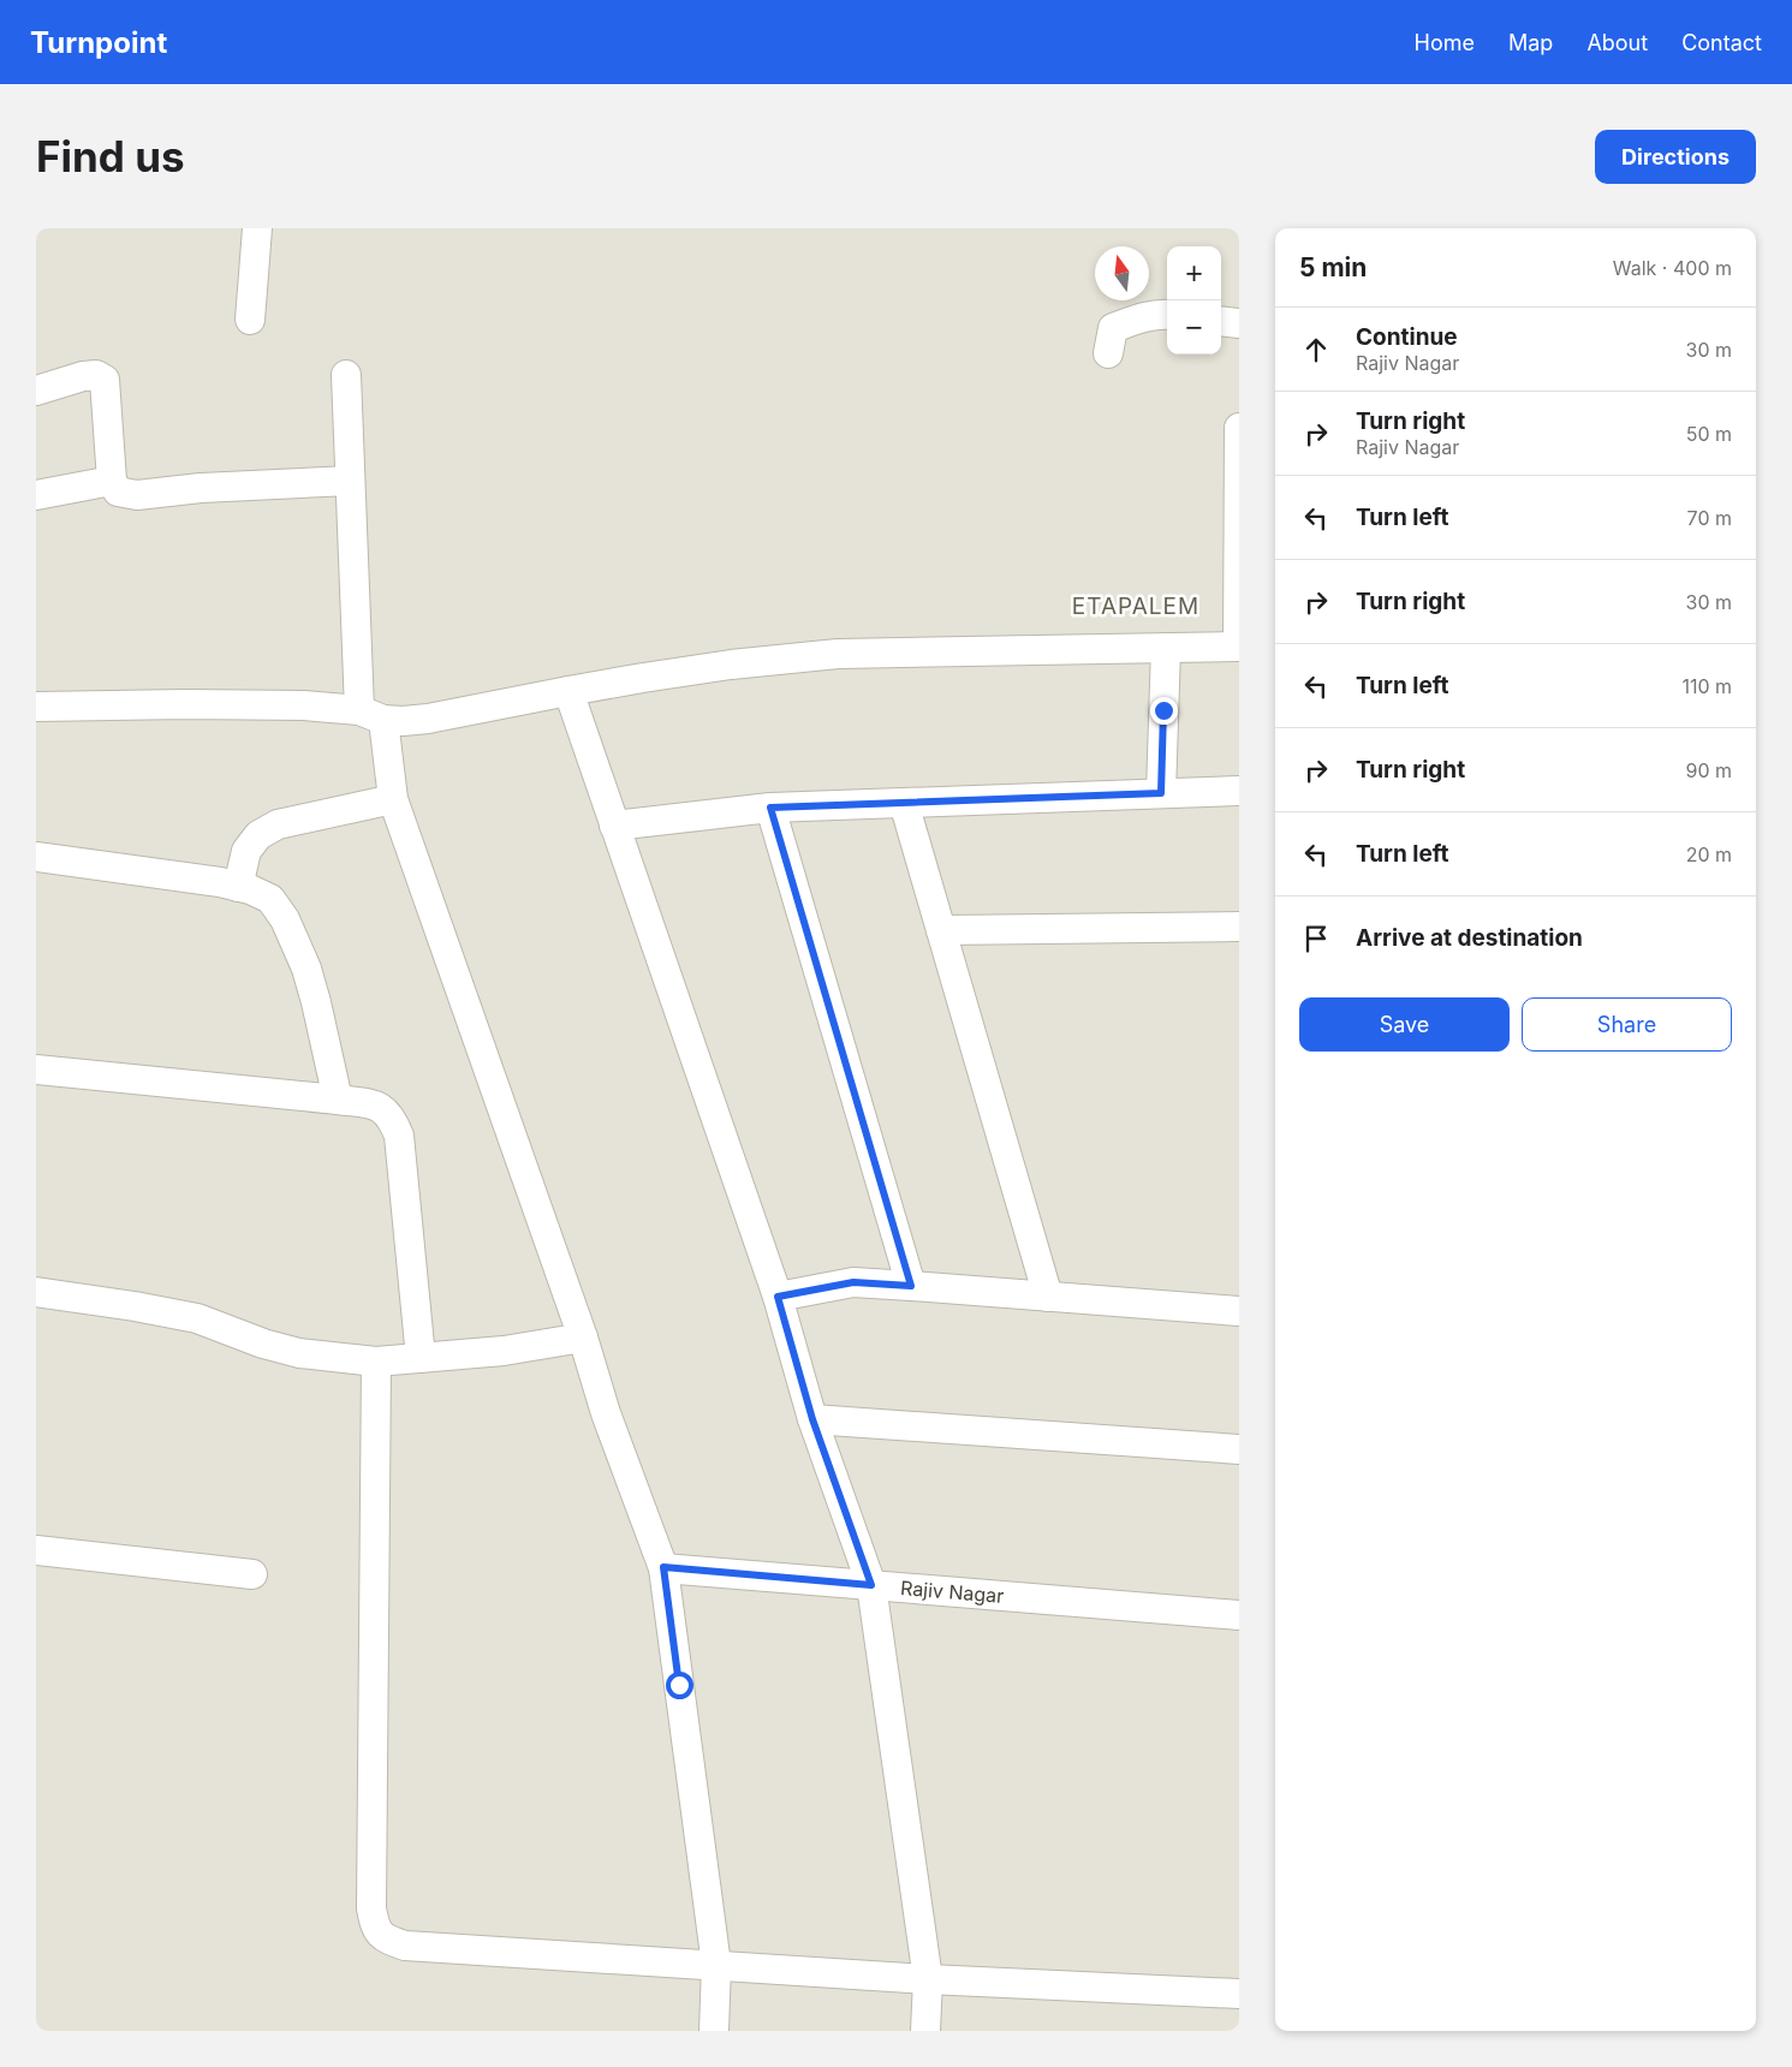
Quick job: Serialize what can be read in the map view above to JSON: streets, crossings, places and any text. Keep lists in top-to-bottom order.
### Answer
{
  "streets": {
    "street": ["Rajiv Nagar"]
  },
  "districts": ["ETAPALEM"],
  "north": "top",
  "page": {
    "header": "Turnpoint",
    "nav": [
      "Home",
      "Map",
      "About",
      "Contact"
    ],
    "buttons": [
      "Directions",
      ["Save", "Share"]
    ],
    "title": "Find us",
    "heading": ["5 min", "Walk · 400 m"],
    "map_buttons": ["+", "−"],
    "list": [
      ["Continue", "Rajiv Nagar", "30 m"],
      ["Turn right", "Rajiv Nagar", "50 m"],
      ["Turn left", "70 m"],
      ["Turn right", "30 m"],
      ["Turn left", "110 m"],
      ["Turn right", "90 m"],
      ["Turn left", "20 m"],
      "Arrive at destination"
    ]
  }
}
